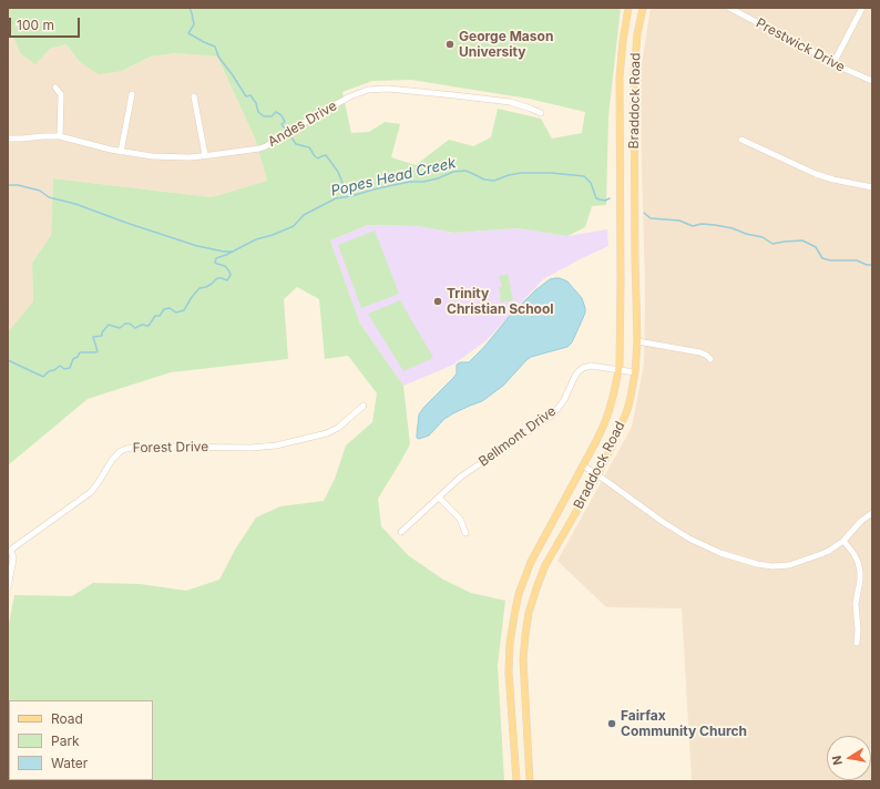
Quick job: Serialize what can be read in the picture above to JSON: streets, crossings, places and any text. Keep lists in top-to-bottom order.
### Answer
{
  "streets": {
    "main road": ["Braddock Road"],
    "street": [
      "Prestwick Drive",
      "Andes Drive",
      "Bellmont Drive",
      "Forest Drive"
    ]
  },
  "crossings": [
    ["Braddock Road", "Bellmont Drive"]
  ],
  "water": ["Popes Head Creek"],
  "places": ["George Mason University", "Trinity Christian School", "Fairfax Community Church"],
  "legend": ["Road", "Park", "Water"],
  "scale_bar": "100 m",
  "north": "left"
}
